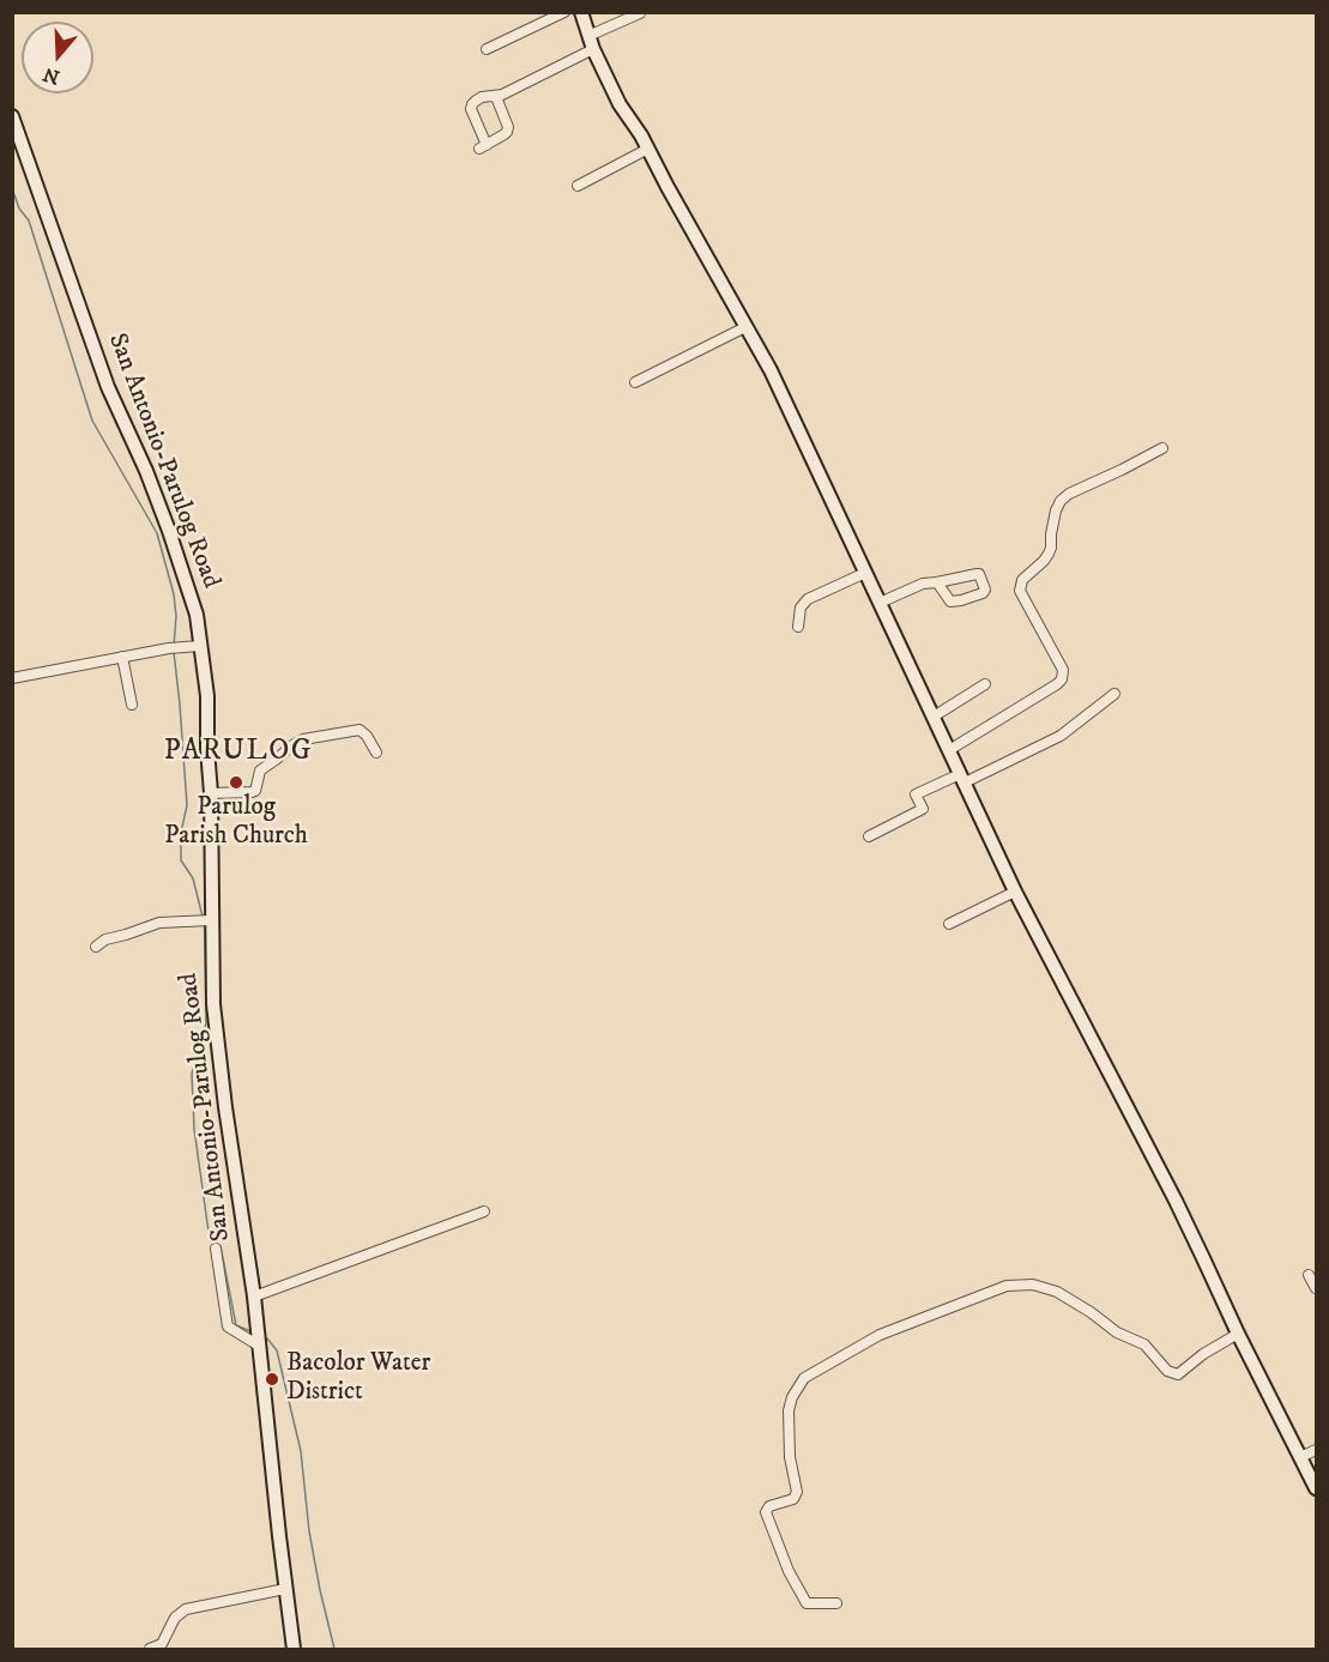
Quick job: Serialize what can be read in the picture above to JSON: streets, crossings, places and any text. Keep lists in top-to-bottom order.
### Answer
{
  "streets": {
    "street": ["San Antonio-Parulog Road"]
  },
  "districts": ["PARULOG"],
  "places": ["Parulog Parish Church", "Bacolor Water District"],
  "north": "bottom"
}
